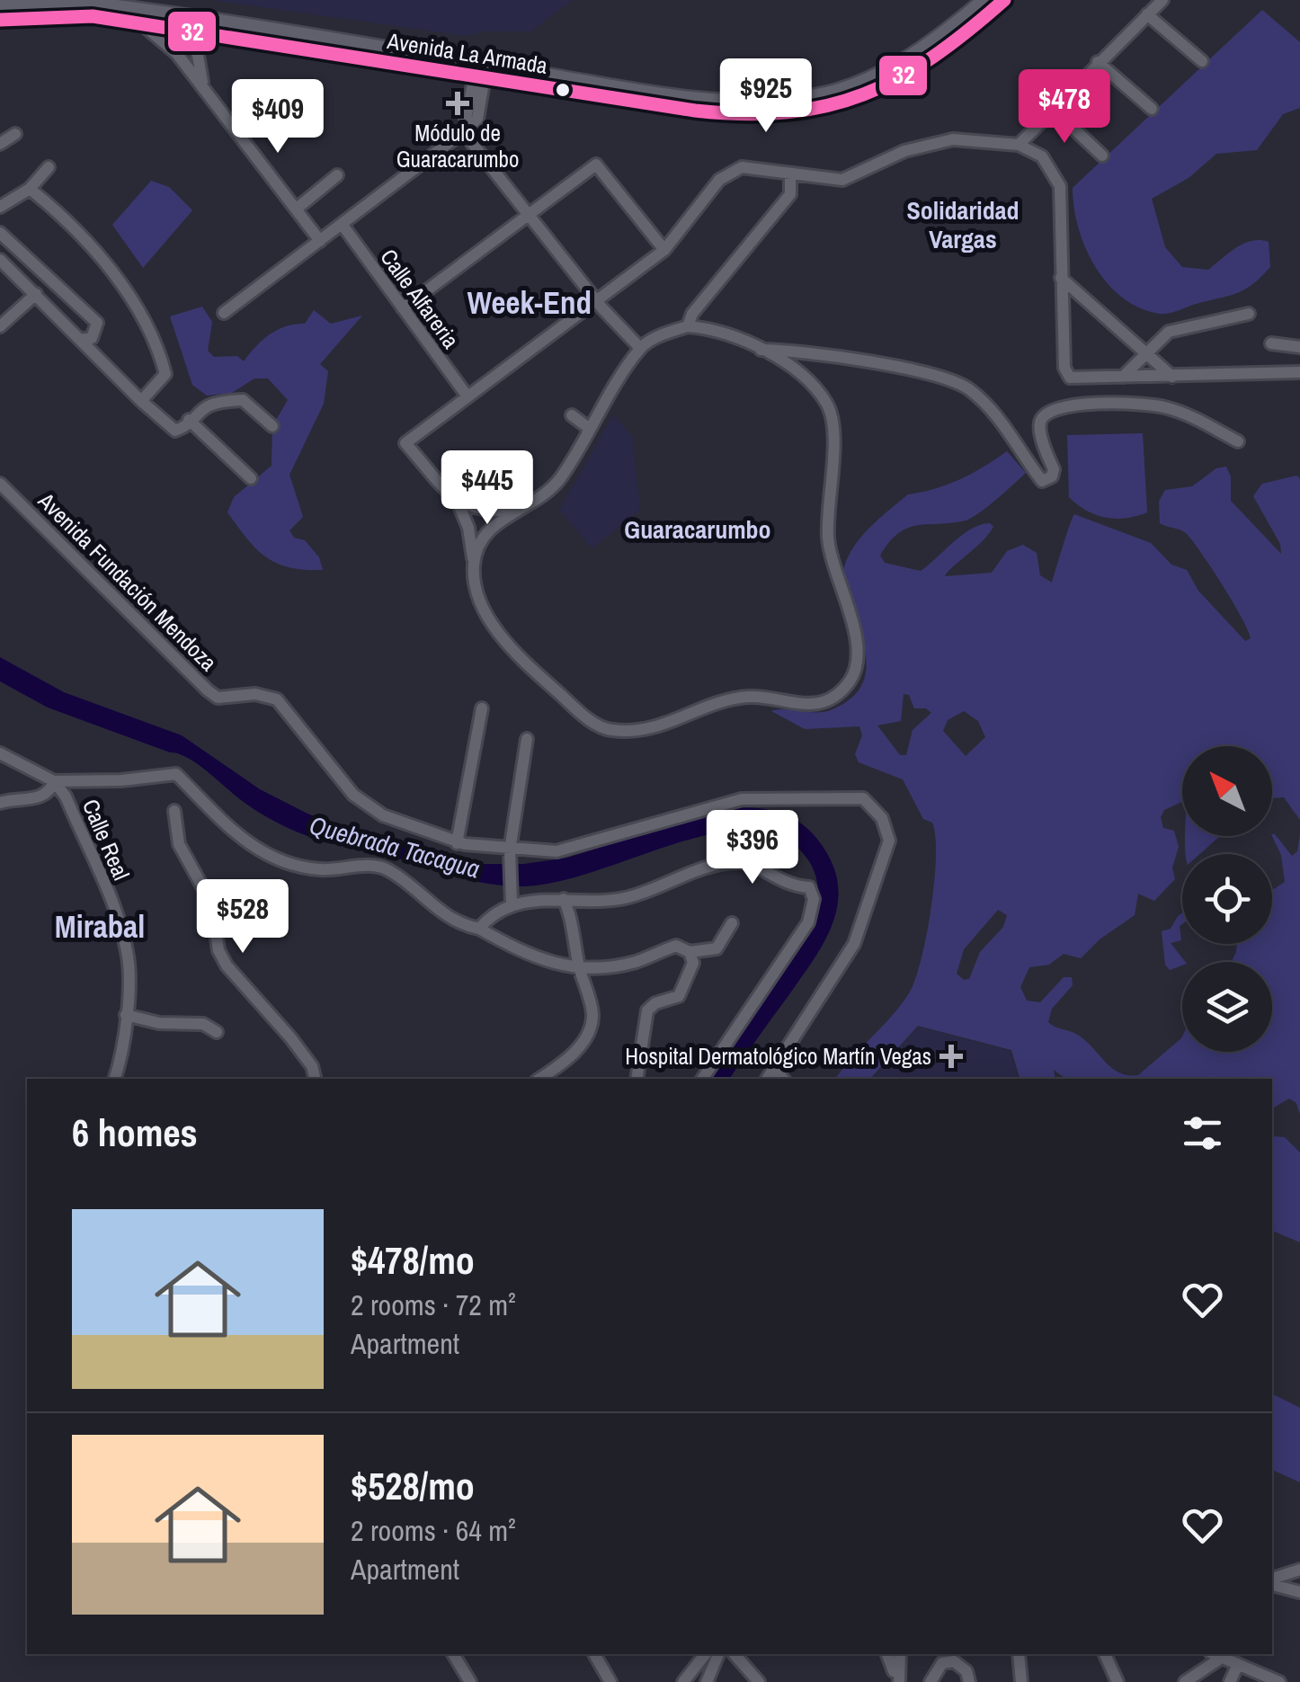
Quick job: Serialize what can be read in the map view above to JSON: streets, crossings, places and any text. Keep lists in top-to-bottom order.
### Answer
{
  "streets": {
    "main road": ["Avenida La Armada"],
    "street": ["Calle Alfareria", "Avenida Fundación Mendoza", "Calle Real"]
  },
  "districts": [
    "Solidaridad Vargas",
    "Week-End",
    "Guaracarumbo",
    "Mirabal"
  ],
  "water": ["Quebrada Tacagua"],
  "places": {
    "health": ["Módulo de Guaracarumbo", "Hospital Dermatológico Martín Vegas"]
  },
  "lines": ["transit line 32"],
  "north": "top left",
  "page": {
    "price": [
      "$925",
      "$478",
      "$409",
      "$445",
      "$396",
      "$528"
    ],
    "heading": "6 homes",
    "list": [
      {
        "name": "$478/mo",
        "note": "2 rooms · 72 m² · Apartment"
      },
      {
        "name": "$528/mo",
        "note": "2 rooms · 64 m² · Apartment"
      }
    ]
  }
}
